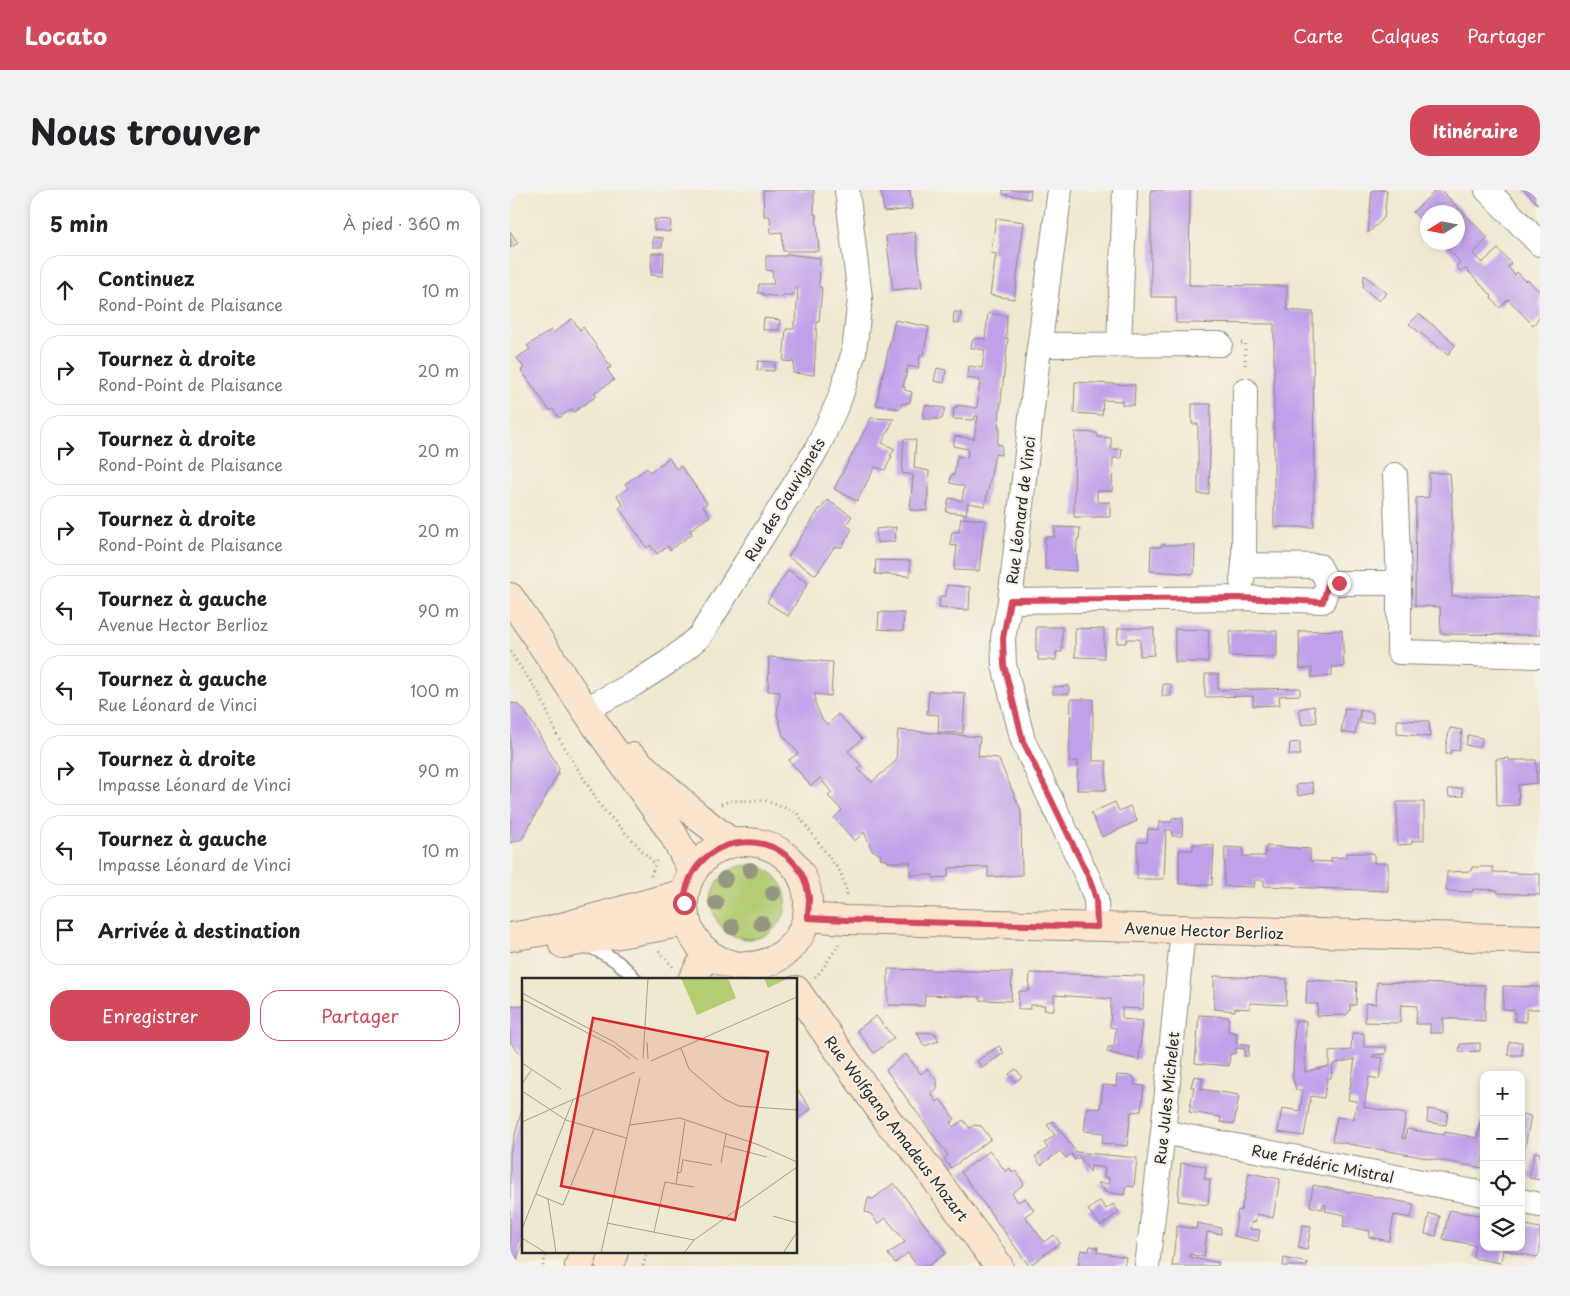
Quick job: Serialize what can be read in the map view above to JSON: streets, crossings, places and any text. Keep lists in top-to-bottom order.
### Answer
{
  "streets": {
    "street": [
      "Rue des Gauvignets",
      "Rue Léonard de Vinci",
      "Avenue Hector Berlioz",
      "Rue Jules Michelet",
      "Rue Wolfgang Amadeus Mozart",
      "Rue Frédéric Mistral"
    ]
  },
  "crossings": [
    ["Rue Léonard de Vinci", "Avenue Hector Berlioz"],
    ["Avenue Hector Berlioz", "Rue Jules Michelet"],
    ["Rue Jules Michelet", "Rue Frédéric Mistral"]
  ],
  "north": "left",
  "page": {
    "header": "Locato",
    "nav": ["Carte", "Calques", "Partager"],
    "title": "Nous trouver",
    "buttons": [
      "Itinéraire",
      ["Enregistrer", "Partager"]
    ],
    "heading": ["5 min", "À pied · 360 m"],
    "list": [
      ["Continuez", "Rond-Point de Plaisance", "10 m"],
      ["Tournez à droite", "Rond-Point de Plaisance", "20 m"],
      ["Tournez à droite", "Rond-Point de Plaisance", "20 m"],
      ["Tournez à droite", "Rond-Point de Plaisance", "20 m"],
      ["Tournez à gauche", "Avenue Hector Berlioz", "90 m"],
      ["Tournez à gauche", "Rue Léonard de Vinci", "100 m"],
      ["Tournez à droite", "Impasse Léonard de Vinci", "90 m"],
      ["Tournez à gauche", "Impasse Léonard de Vinci", "10 m"],
      "Arrivée à destination"
    ],
    "map_buttons": ["+", "−"]
  }
}
